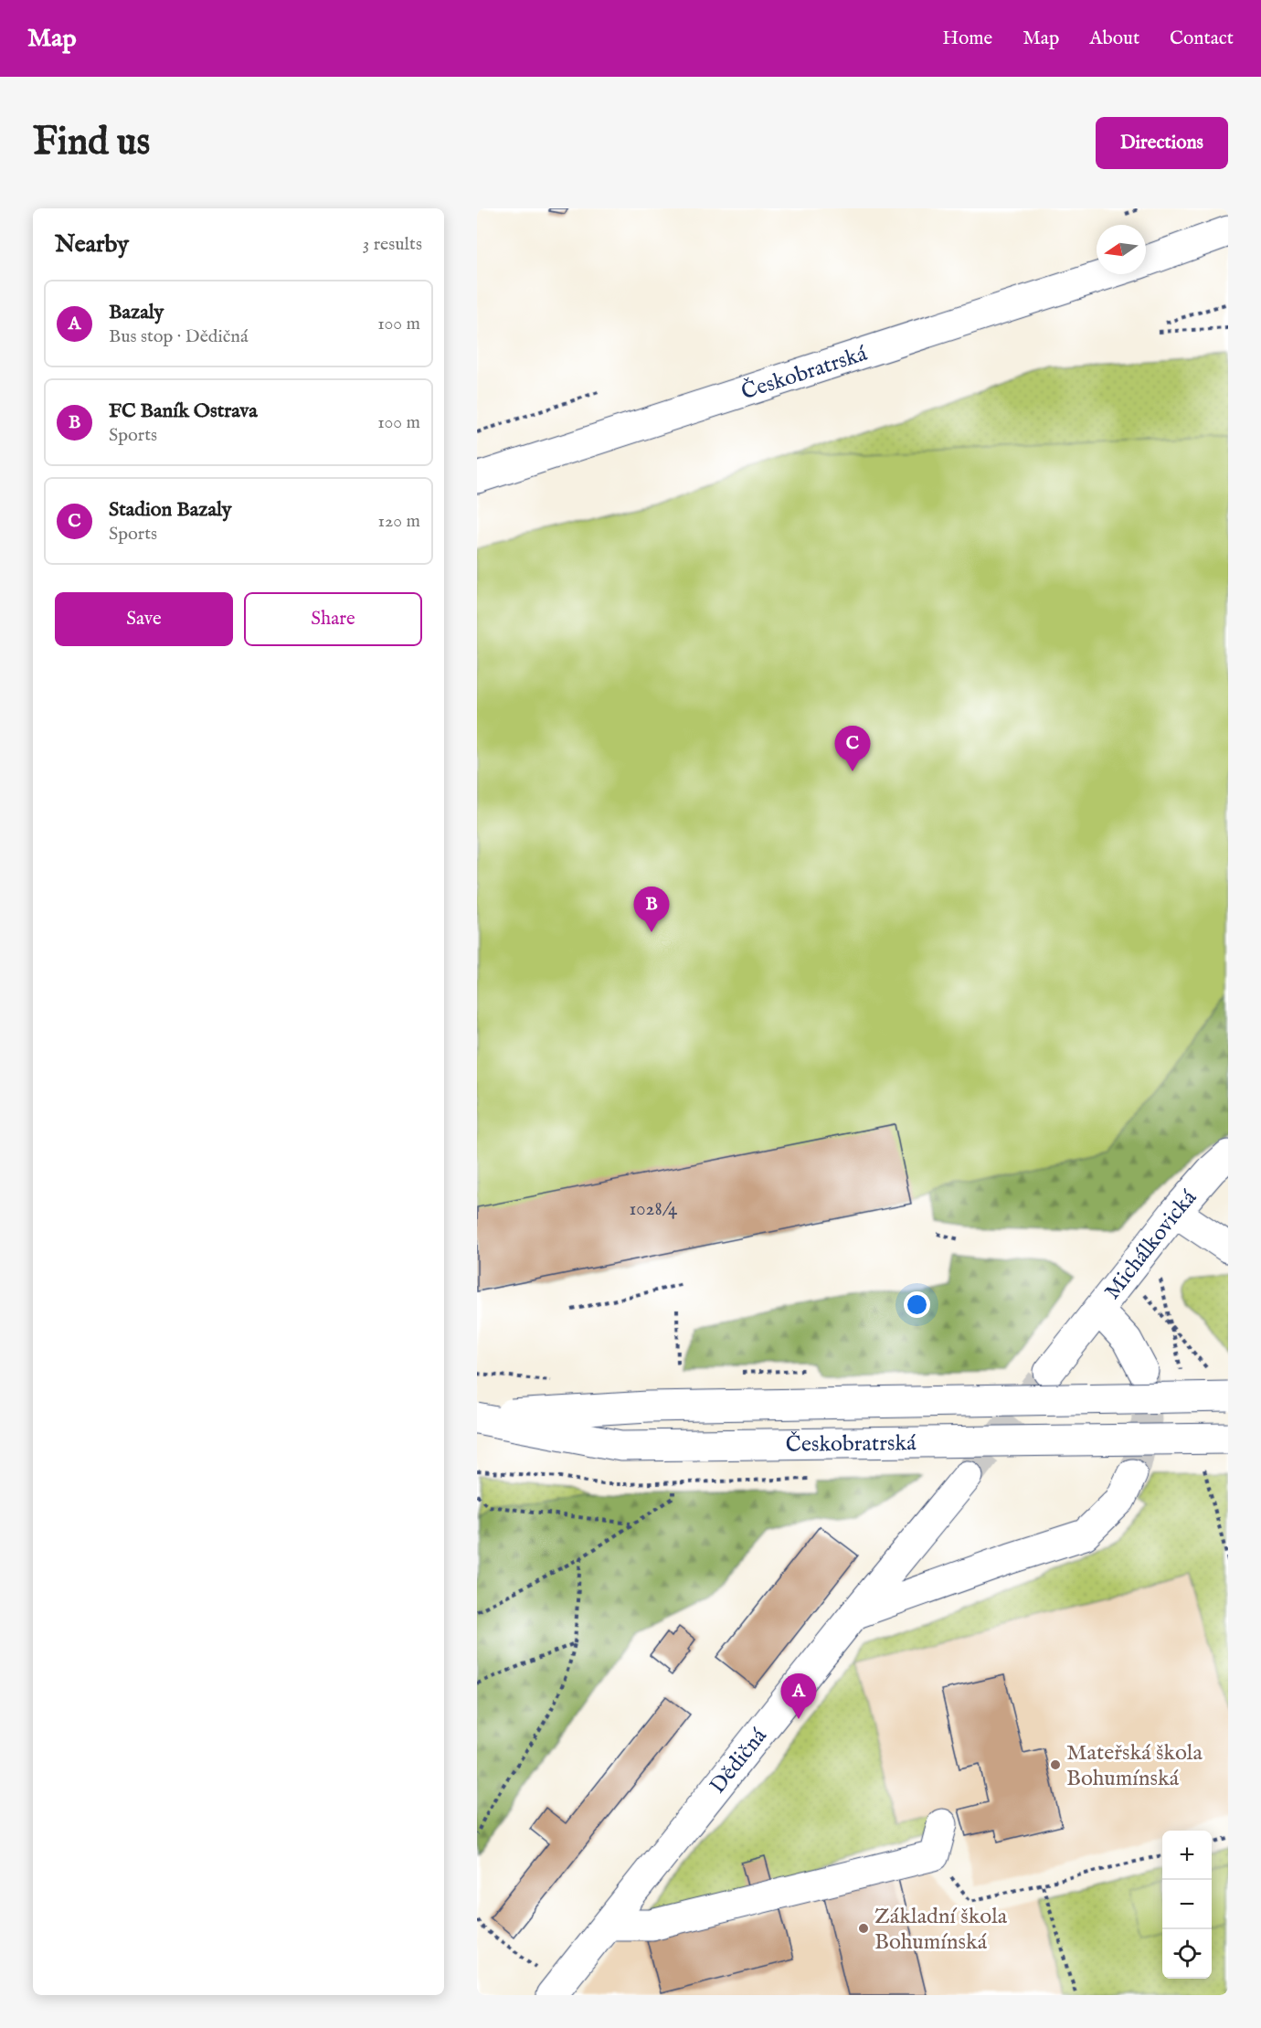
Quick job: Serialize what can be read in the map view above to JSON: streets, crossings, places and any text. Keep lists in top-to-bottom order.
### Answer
{
  "streets": {
    "street": ["Českobratrská", "Michálkovická", "Dědičná"]
  },
  "places": ["Mateřská škola Bohumínská", "Základní škola Bohumínská"],
  "house_numbers": ["1028/4"],
  "north": "left",
  "page": {
    "header": "Map",
    "nav": [
      "Home",
      "Map",
      "About",
      "Contact"
    ],
    "buttons": [
      "Directions",
      ["Save", "Share"]
    ],
    "title": "Find us",
    "heading": ["Nearby", "3 results"],
    "list": [
      {
        "mark": "A",
        "name": "Bazaly",
        "note": "Bus stop · Dědičná",
        "value": "100 m"
      },
      {
        "mark": "B",
        "name": "FC Baník Ostrava",
        "note": "Sports",
        "value": "100 m"
      },
      {
        "mark": "C",
        "name": "Stadion Bazaly",
        "note": "Sports",
        "value": "120 m"
      }
    ],
    "pins": ["C", "B", "A"],
    "map_buttons": ["+", "−"]
  }
}
